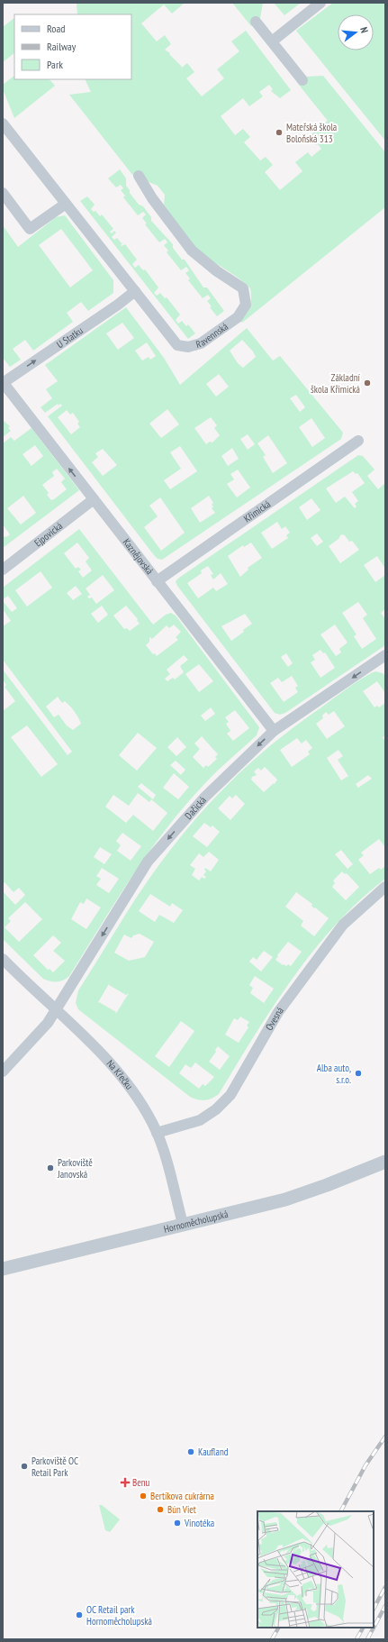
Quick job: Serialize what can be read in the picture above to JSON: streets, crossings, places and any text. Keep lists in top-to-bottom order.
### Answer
{
  "streets": {
    "street": [
      "Ravennská",
      "U Statku",
      "Křimická",
      "Ejpovická",
      "Kaznějovská",
      "Dačická",
      "Ovesná",
      "Na Křečku",
      "Hornoměcholupská"
    ]
  },
  "crossings": [
    ["Ravennská", "U Statku"],
    ["U Statku", "Kaznějovská"],
    ["Křimická", "Kaznějovská"],
    ["Ejpovická", "Kaznějovská"],
    ["Kaznějovská", "Dačická"],
    ["Dačická", "Na Křečku"],
    ["Ovesná", "Na Křečku"],
    ["Na Křečku", "Hornoměcholupská"]
  ],
  "one_way": ["U Statku", "Dačická"],
  "places": {
    "other": [
      "Mateřská škola Boloňská 313",
      "Základní škola Křimická",
      "Alba auto, s.r.o.",
      "Parkoviště Janovská",
      "Kaufland",
      "Parkoviště OC Retail Park",
      "Bertíkova cukrárna",
      "Bún Viet",
      "Vinotéka",
      "OC Retail park Hornoměcholupská"
    ],
    "health": ["Benu"]
  },
  "legend": ["Road", "Railway", "Park"],
  "north": "right"
}
